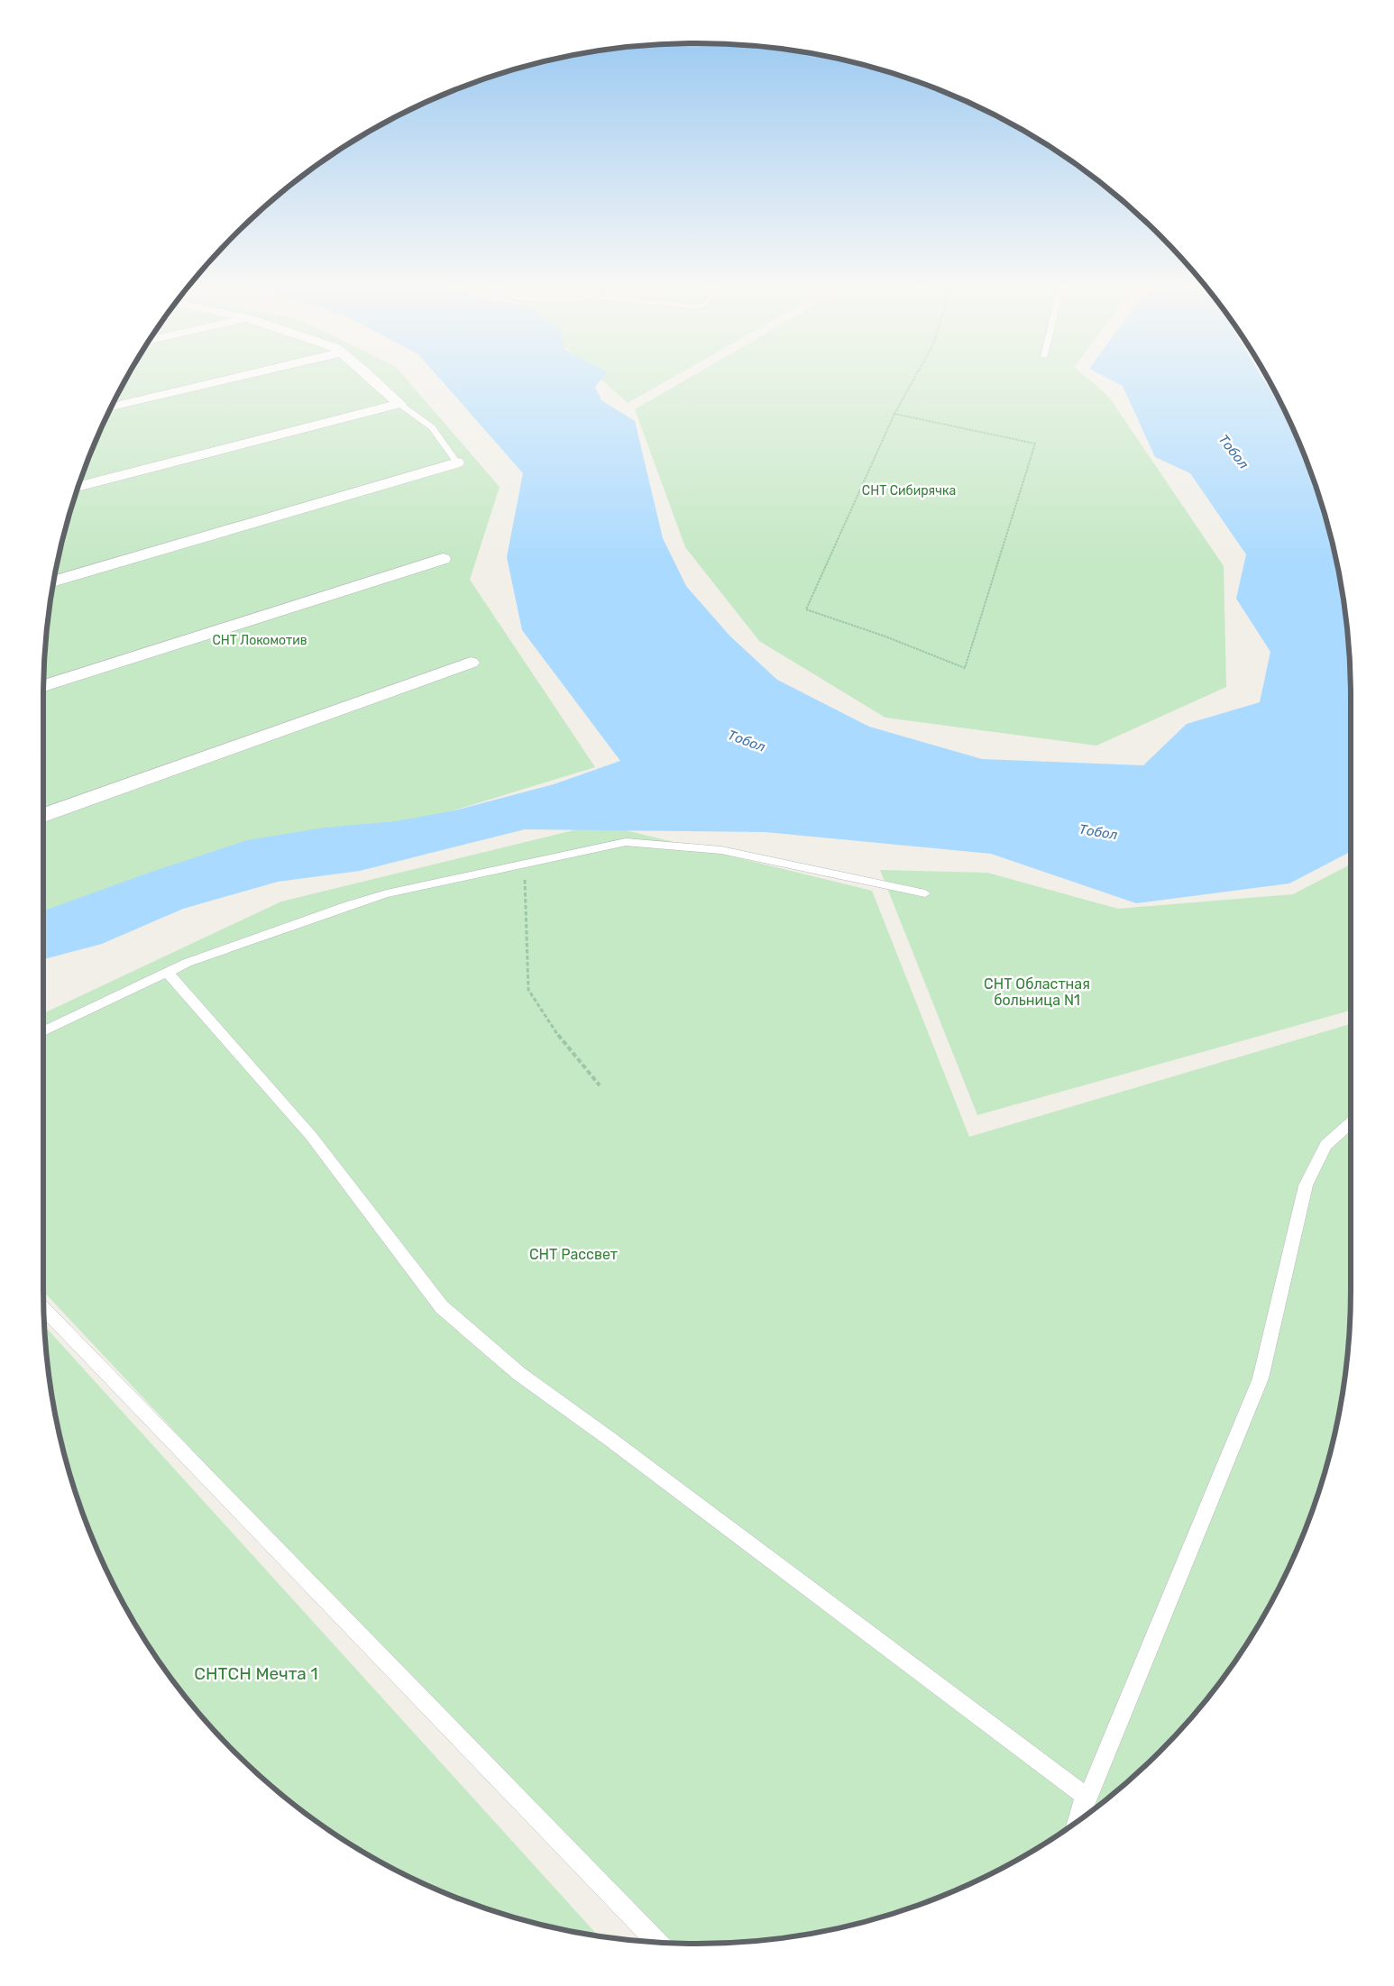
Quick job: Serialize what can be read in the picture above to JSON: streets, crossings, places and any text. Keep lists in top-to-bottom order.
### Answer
{
  "water": ["Тобол"],
  "parks": [
    "СНТ Сибирячка",
    "СНТ Локомотив",
    "СНТ Областная больница N1",
    "СНТ Рассвет",
    "СНТСН Мечта 1"
  ]
}
